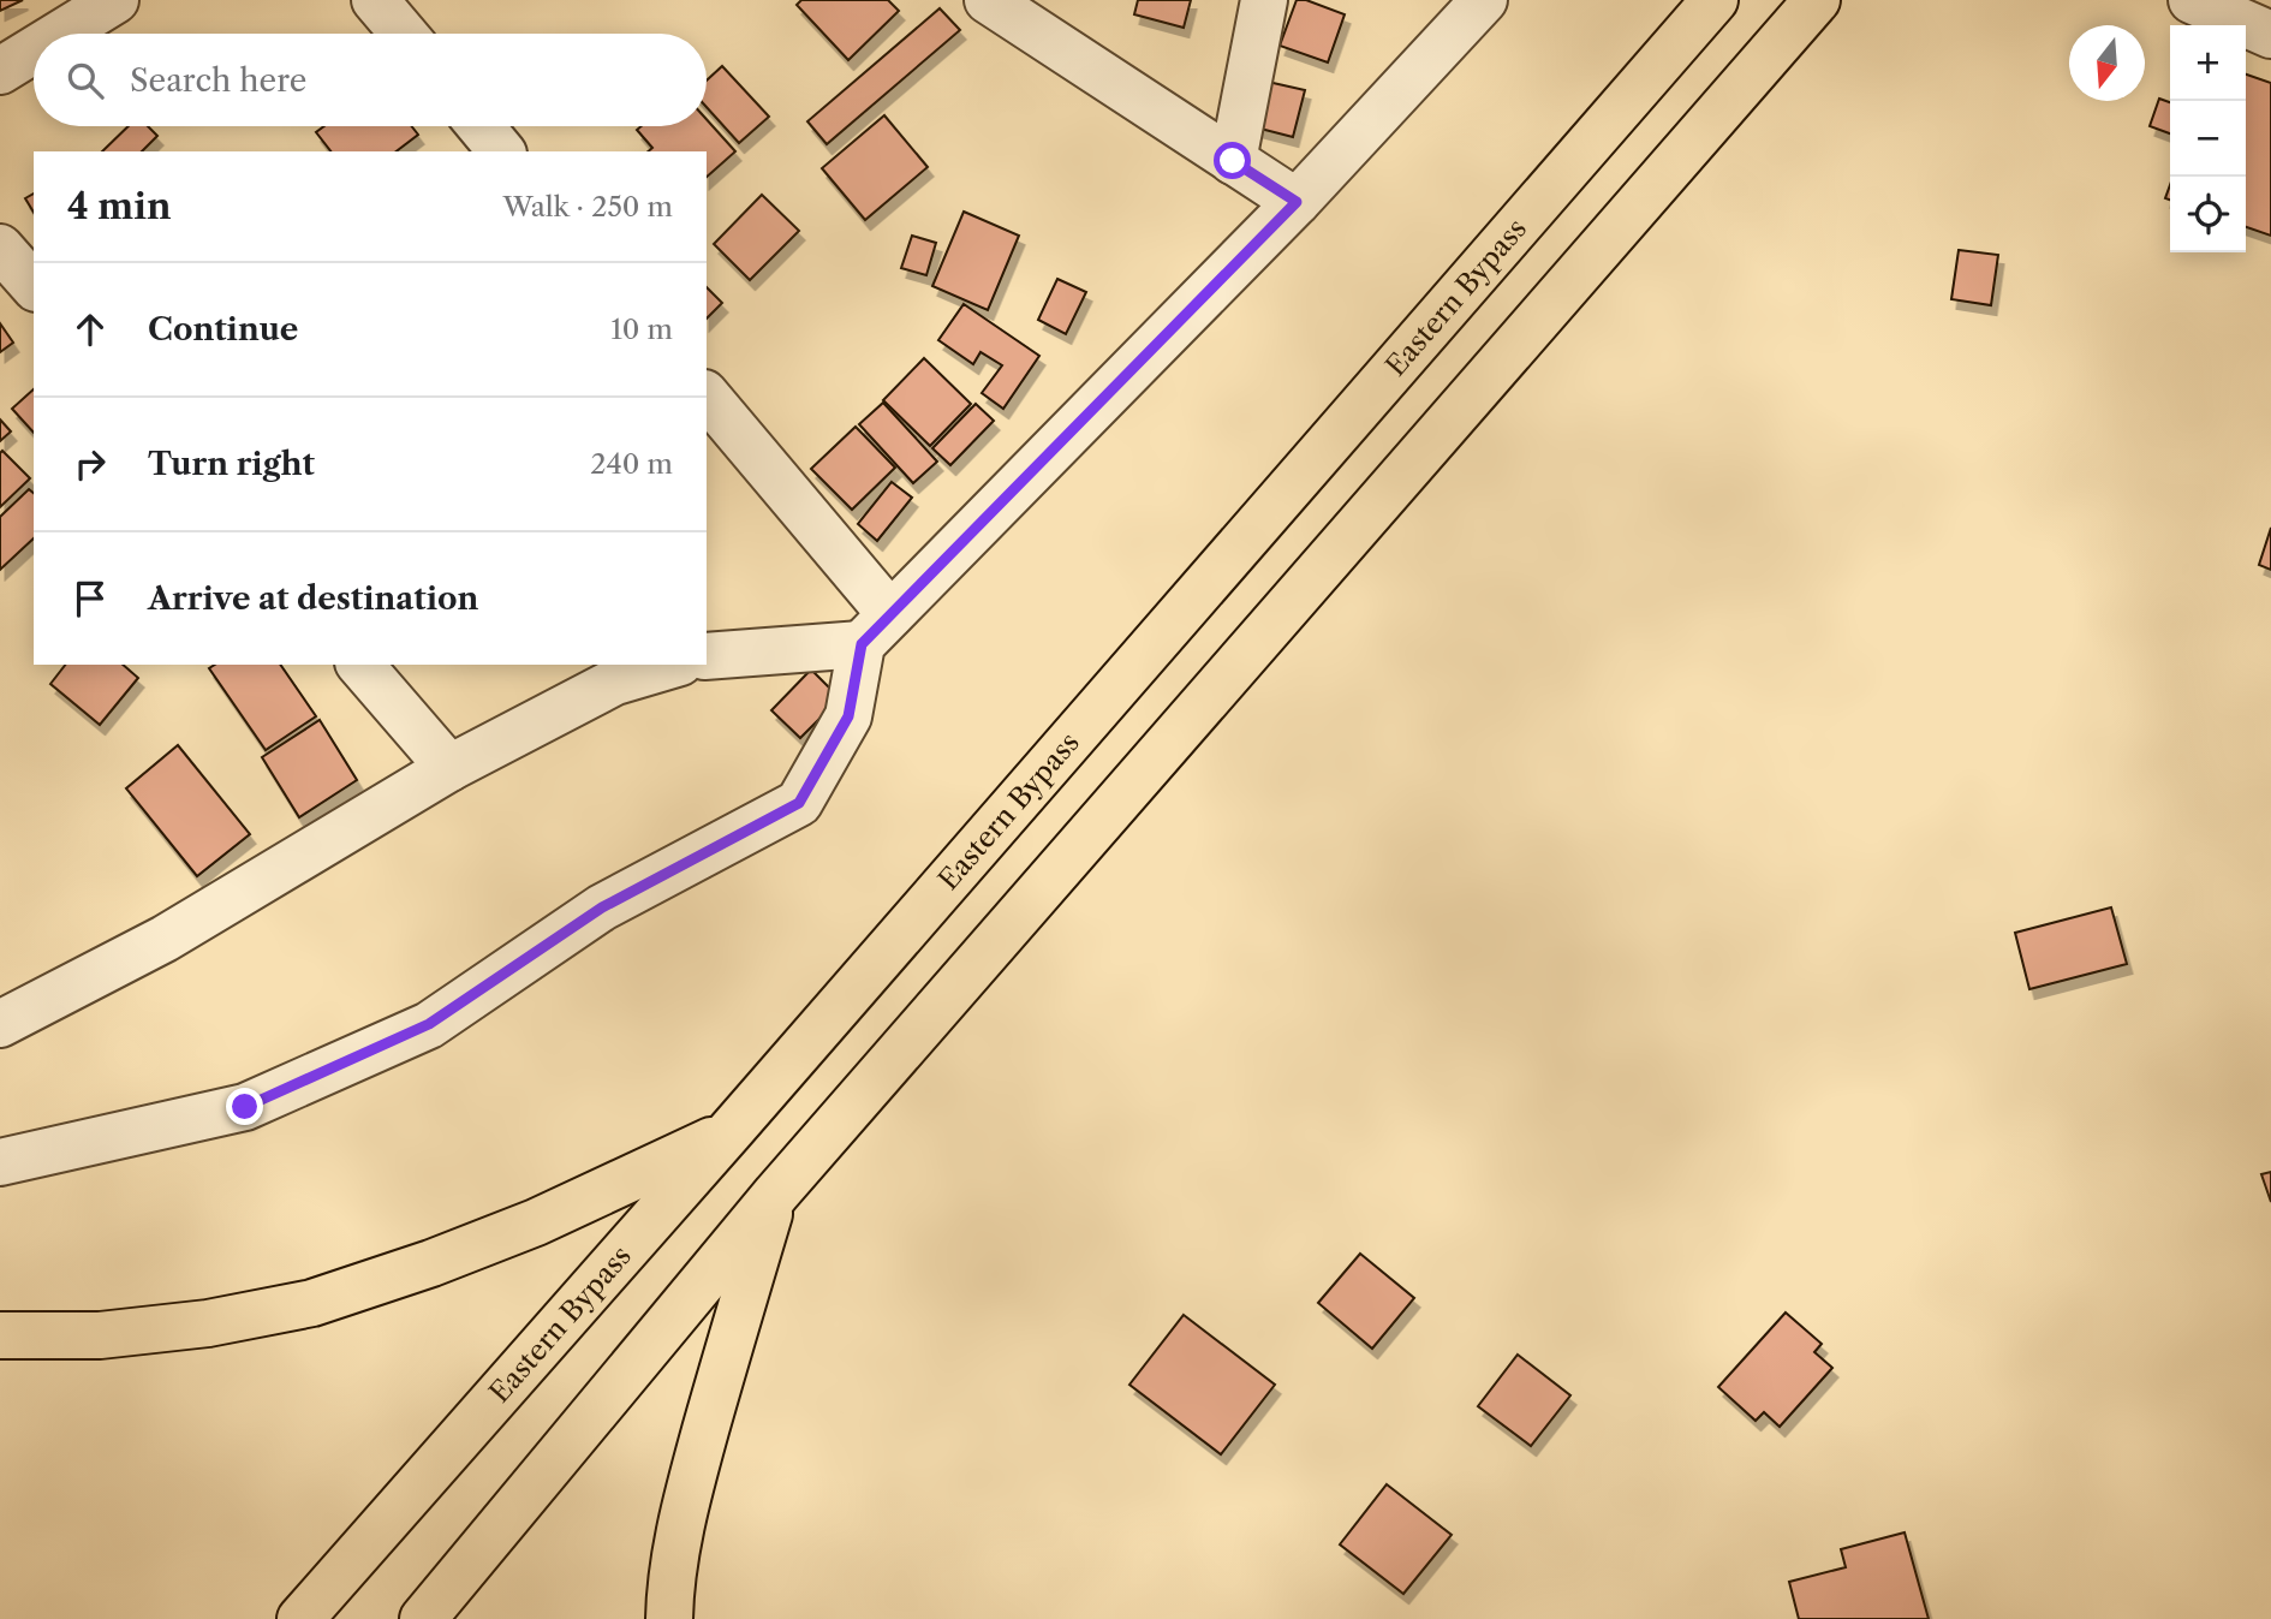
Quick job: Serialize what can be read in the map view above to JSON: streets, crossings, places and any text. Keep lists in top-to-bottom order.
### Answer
{
  "streets": {
    "highway": ["Eastern Bypass"]
  },
  "north": "bottom",
  "page": {
    "map_buttons": ["+", "−"],
    "search": "Search here",
    "heading": ["4 min", "Walk · 250 m"],
    "list": [
      ["Continue", "10 m"],
      ["Turn right", "240 m"],
      "Arrive at destination"
    ]
  }
}
